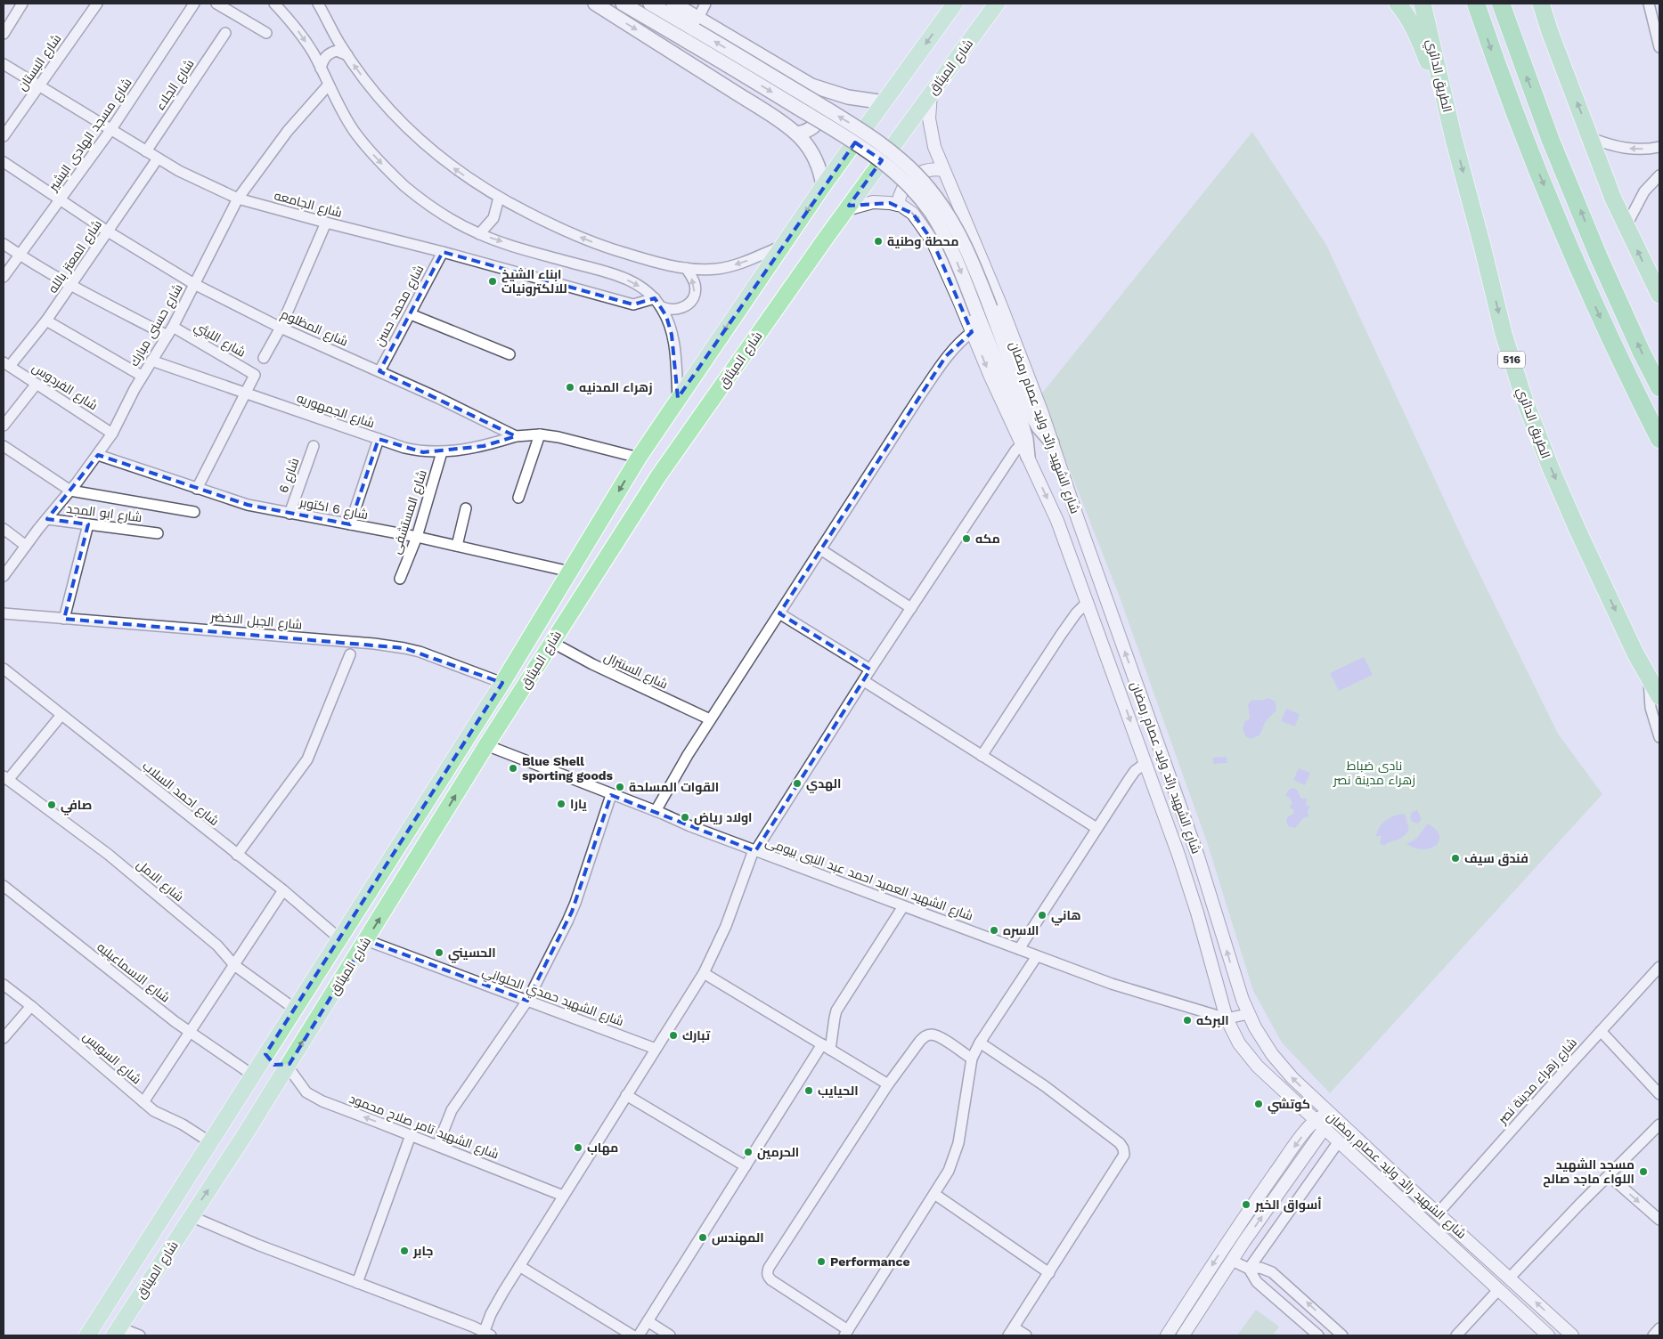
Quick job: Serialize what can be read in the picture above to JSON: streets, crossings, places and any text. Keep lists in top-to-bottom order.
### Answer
{
  "streets": {
    "highway": ["الطريق الدائري", "516"],
    "main road": ["شارع الميثاق"],
    "street": [
      "شارع البستان",
      "شارع الجلاء",
      "شارع مسجد الهادى البشير",
      "شارع الجامعه",
      "شارع المعتز بالله",
      "شارع محمد حسن",
      "شارع حسنى مبارك",
      "شارع المظلوم",
      "شارع الليثي",
      "شارع الفردوس",
      "شارع الجمهوريه",
      "شارع الشهيد رائد وليد عصام رمضان",
      "شارع 6",
      "شارع 6 اكتوبر",
      "شارع المستشفى",
      "شارع ابو المجد",
      "شارع الجبل الاخضر",
      "شارع السنترال",
      "شارع احمد السلاب",
      "شارع الشهيد العميد احمد عبد النبى بيومى",
      "شارع الامل",
      "شارع الاسماعيليه",
      "شارع الشهيد حمدي الحلواني",
      "شارع السويس",
      "شارع زهراء مدينة نصر",
      "شارع الشهيد تامر صلاح محمود"
    ]
  },
  "crossings": [
    ["شارع البستان", "شارع الجامعه"],
    ["شارع الميثاق", "شارع الشهيد رائد وليد عصام رمضان"],
    ["شارع الميثاق", "شارع 6 اكتوبر"],
    ["شارع الميثاق", "شارع الجبل الاخضر"],
    ["شارع الميثاق", "شارع السنترال"],
    ["شارع الميثاق", "شارع احمد السلاب"],
    ["شارع الميثاق", "شارع الشهيد العميد احمد عبد النبى بيومى"],
    ["شارع الميثاق", "شارع الامل"],
    ["شارع الميثاق", "شارع الاسماعيليه"],
    ["شارع الميثاق", "شارع الشهيد حمدي الحلواني"],
    ["شارع الميثاق", "شارع السويس"],
    ["شارع الميثاق", "شارع الشهيد تامر صلاح محمود"],
    ["الطريق الدائري", "516"],
    ["شارع الجلاء", "شارع الجامعه"],
    ["شارع مسجد الهادى البشير", "شارع الجامعه"],
    ["شارع مسجد الهادى البشير", "شارع المظلوم"],
    ["شارع الجامعه", "شارع المعتز بالله"],
    ["شارع الجامعه", "شارع محمد حسن"],
    ["شارع الجامعه", "شارع حسنى مبارك"],
    ["شارع المعتز بالله", "شارع المظلوم"],
    ["شارع المعتز بالله", "شارع الفردوس"],
    ["شارع محمد حسن", "شارع المظلوم"],
    ["شارع حسنى مبارك", "شارع المظلوم"],
    ["شارع حسنى مبارك", "شارع الليثي"],
    ["شارع حسنى مبارك", "شارع الفردوس"],
    ["شارع حسنى مبارك", "شارع الجمهوريه"],
    ["شارع حسنى مبارك", "شارع 6 اكتوبر"],
    ["شارع حسنى مبارك", "شارع ابو المجد"],
    ["شارع المظلوم", "شارع الجمهوريه"],
    ["شارع الليثي", "شارع الجمهوريه"],
    ["شارع الجمهوريه", "شارع المستشفى"],
    ["شارع الشهيد رائد وليد عصام رمضان", "شارع الشهيد العميد احمد عبد النبى بيومى"],
    ["شارع الشهيد رائد وليد عصام رمضان", "شارع زهراء مدينة نصر"],
    ["شارع 6", "شارع 6 اكتوبر"],
    ["شارع 6 اكتوبر", "شارع المستشفى"]
  ],
  "one_way": ["شارع الشهيد تامر صلاح محمود"],
  "parks": ["نادى ضباط زهراء مدينة نصر"],
  "places": [
    "محطة وطنية",
    "ابناء الشيخ للالكترونيات",
    "زهراء المدنيه",
    "مكه",
    "Blue Shell sporting goods",
    "الهدي",
    "القوات المسلحة",
    "يارا",
    "صافي",
    "اولاد رياض",
    "فندق سيف",
    "هاني",
    "الاسره",
    "الحسيني",
    "البركه",
    "تبارك",
    "الحيايب",
    "كوتشي",
    "مهاب",
    "الحرمين",
    "مسجد الشهيد اللواء ماجد صالح",
    "أسواق الخير",
    "المهندس",
    "جابر",
    "Performance"
  ]
}
